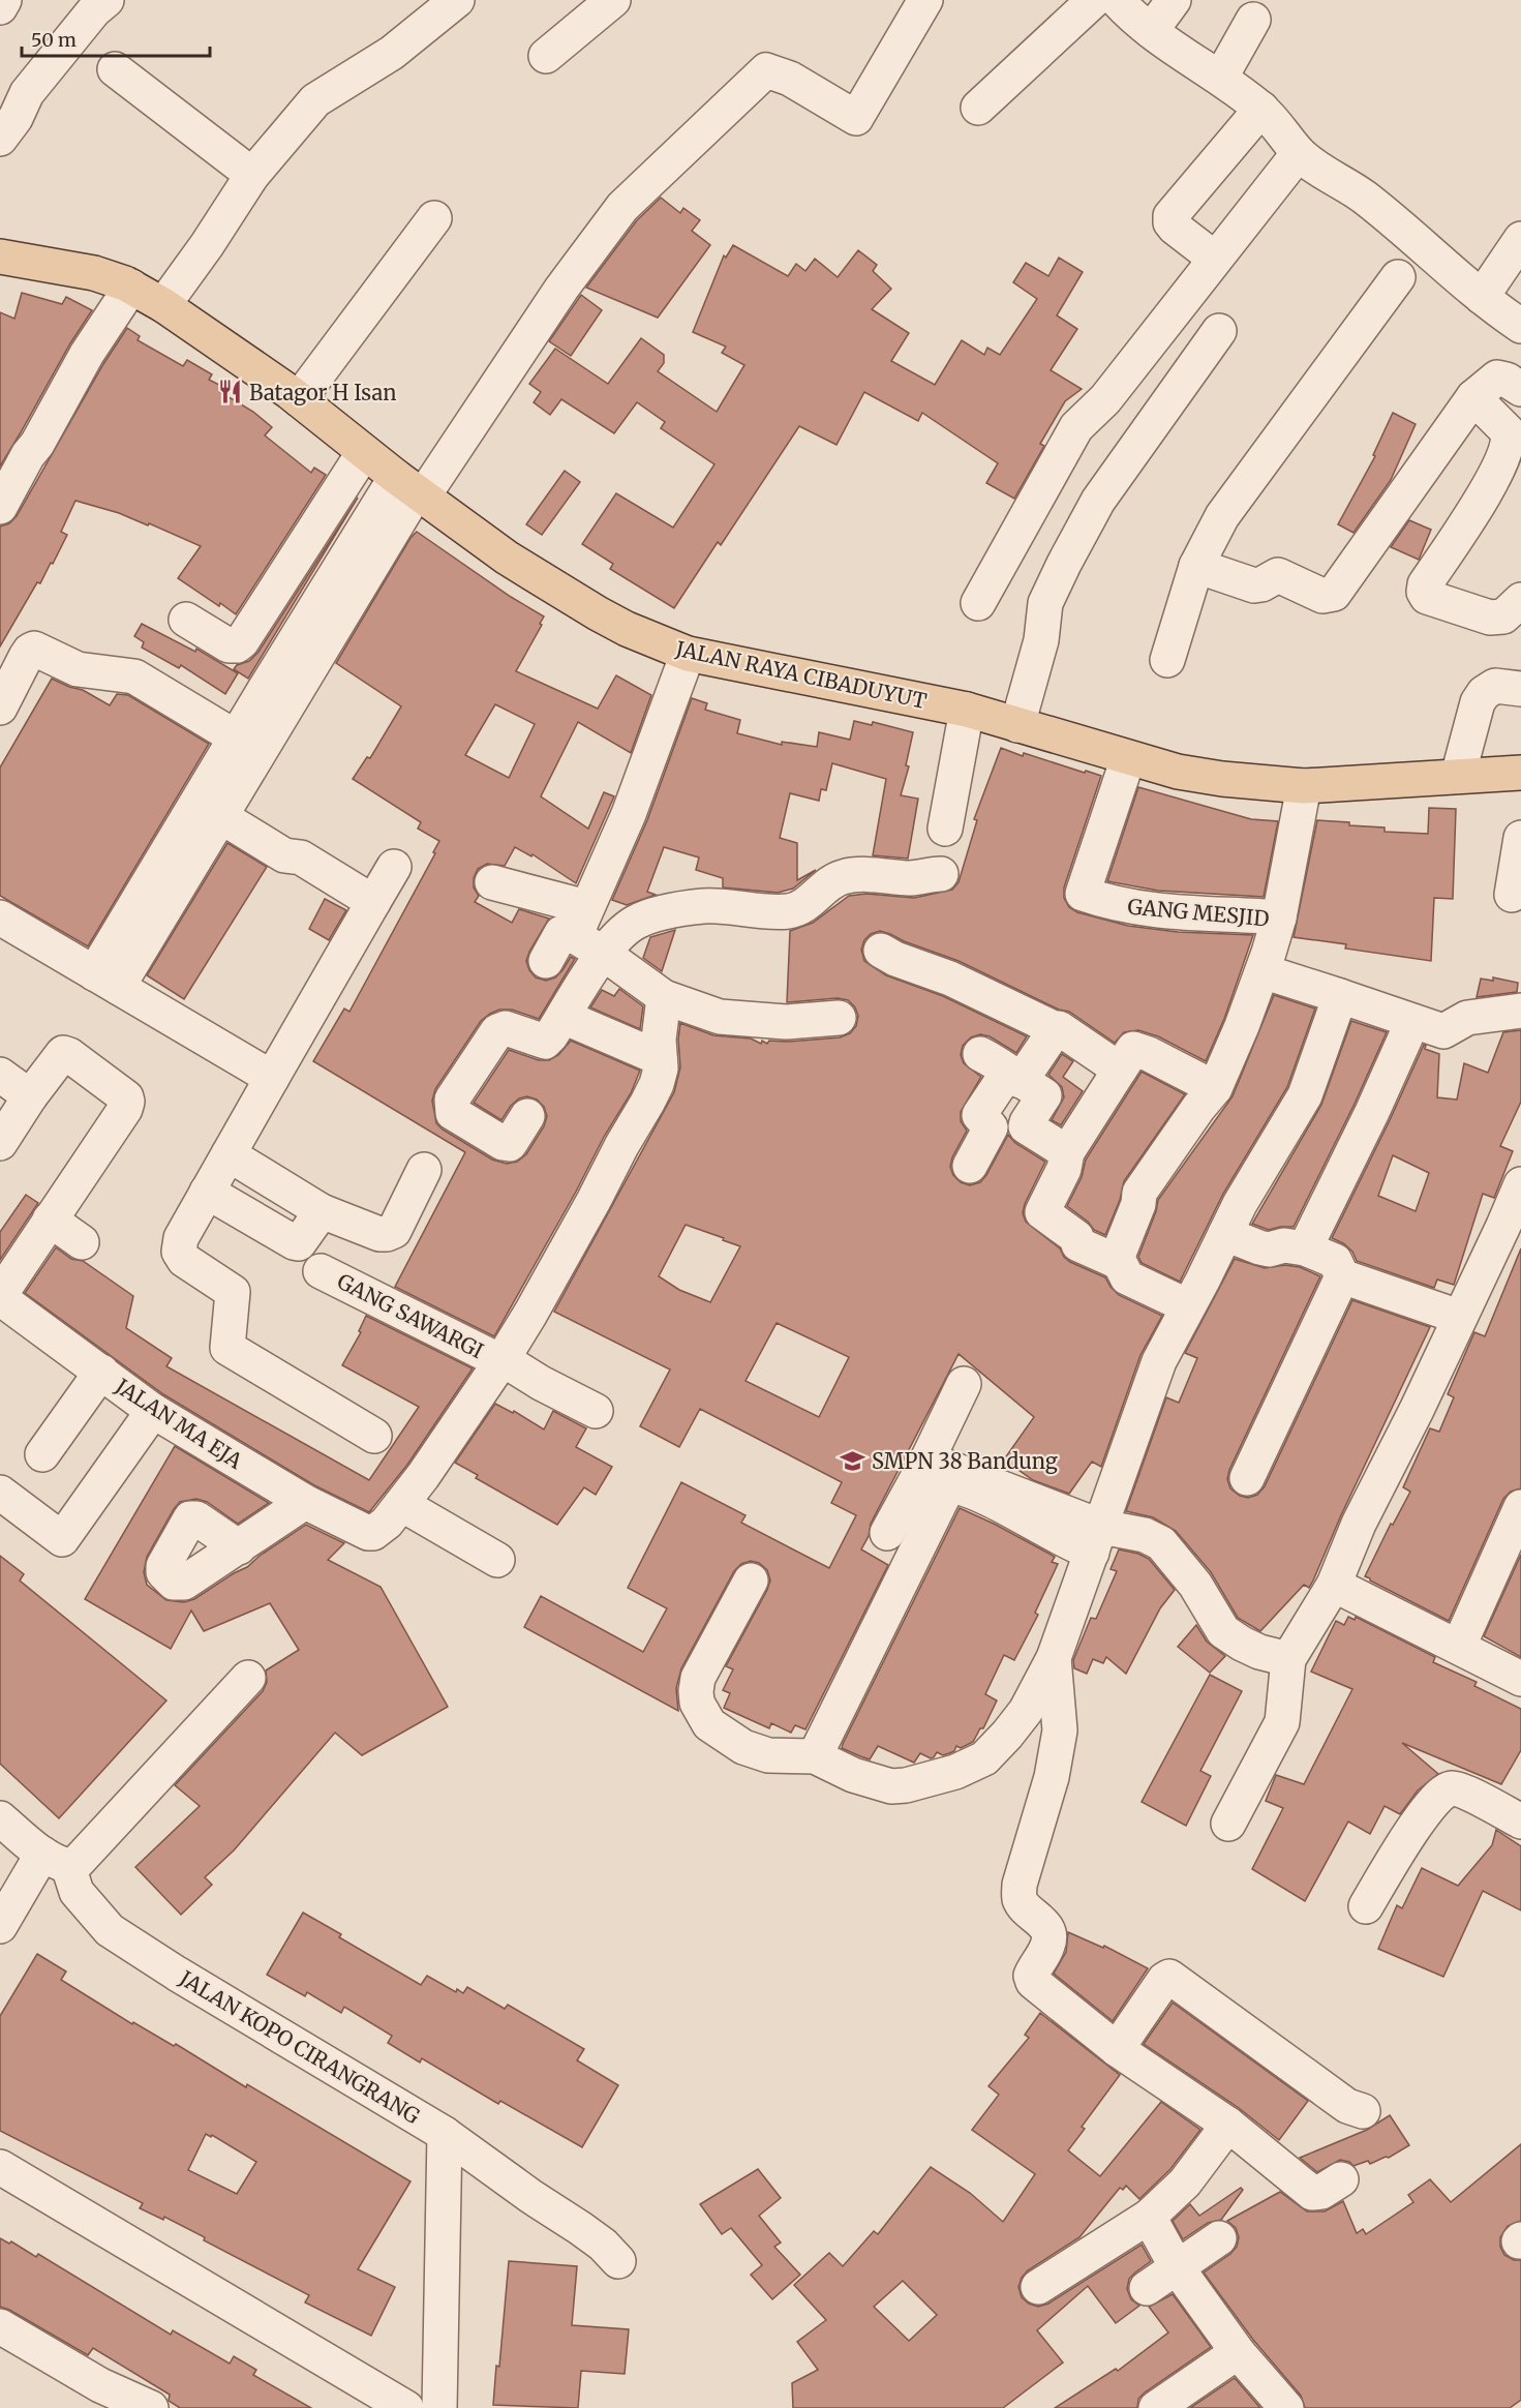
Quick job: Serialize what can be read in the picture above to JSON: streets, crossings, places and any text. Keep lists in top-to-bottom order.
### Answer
{
  "streets": {
    "main road": ["JALAN RAYA CIBADUYUT"],
    "street": [
      "GANG MESJID",
      "GANG SAWARGI",
      "JALAN MA EJA",
      "JALAN KOPO CIRANGRANG"
    ]
  },
  "crossings": [
    ["JALAN RAYA CIBADUYUT", "GANG MESJID"]
  ],
  "places": {
    "restaurant": ["Batagor H Isan"],
    "school or university": ["SMPN 38 Bandung"]
  },
  "scale_bar": "50 m"
}
